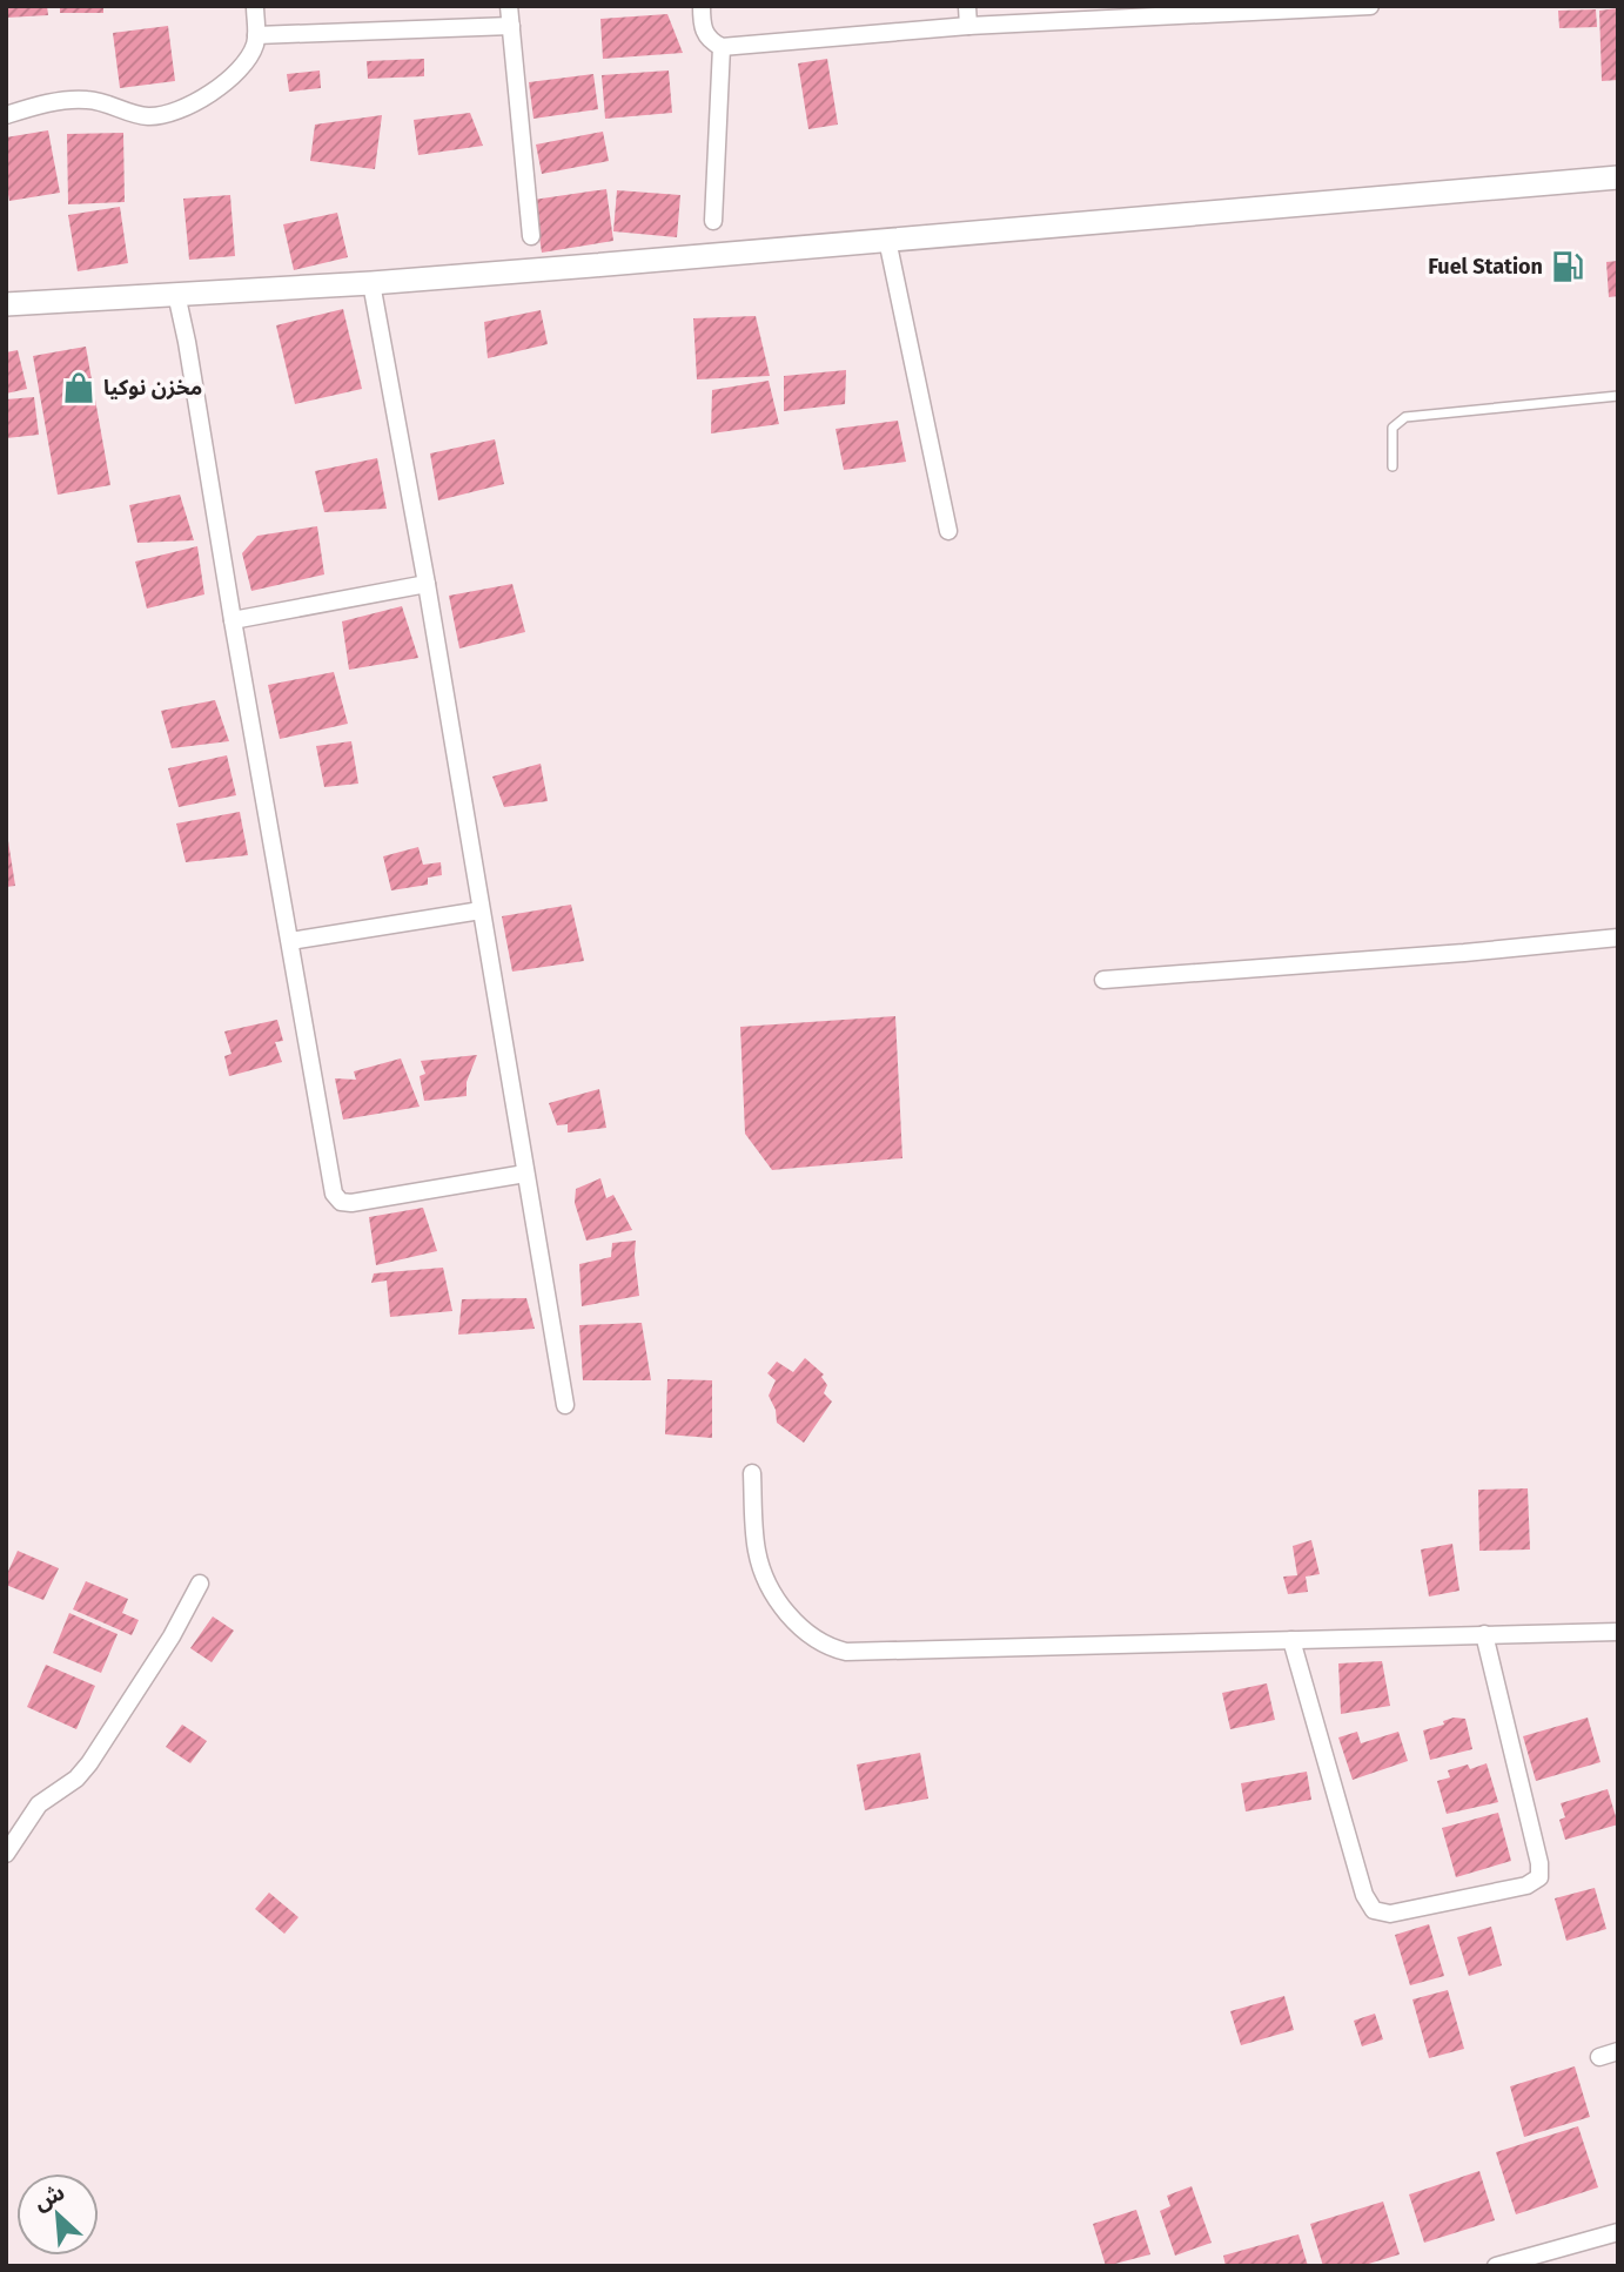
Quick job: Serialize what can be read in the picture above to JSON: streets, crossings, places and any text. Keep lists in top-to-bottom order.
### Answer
{
  "places": {
    "fuel station": ["Fuel Station"],
    "shop": ["مخزن نوكيا"]
  },
  "north": "top left"
}
